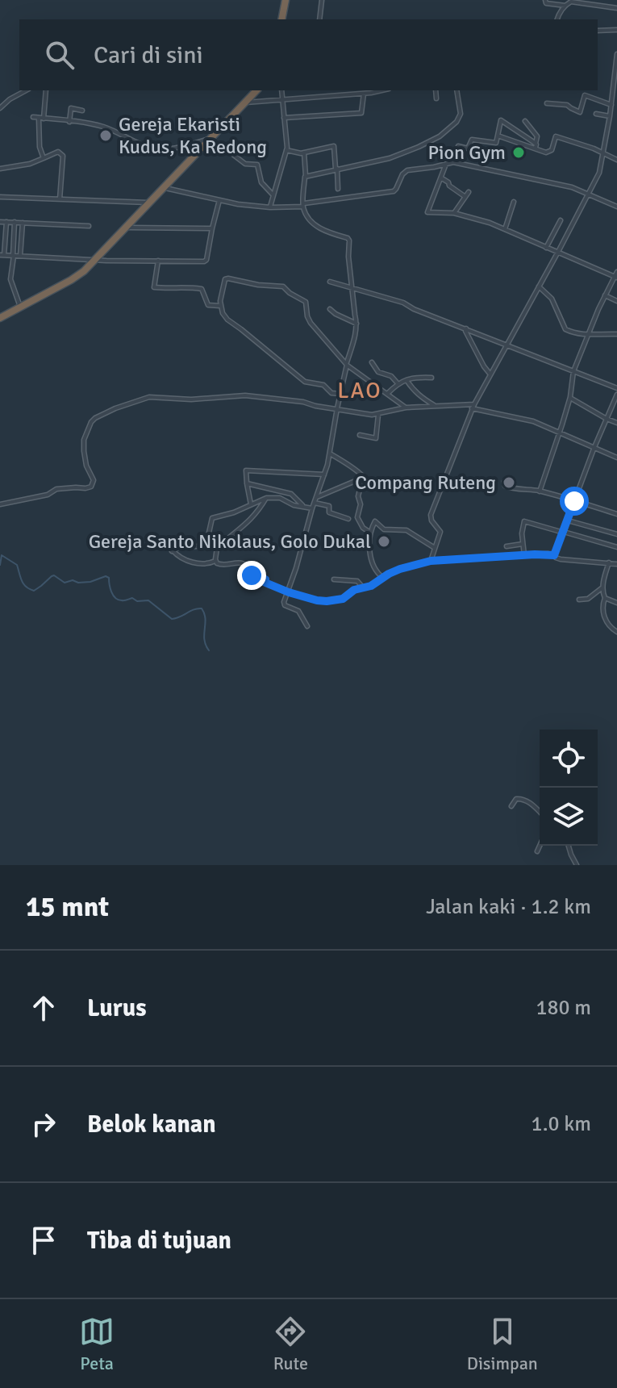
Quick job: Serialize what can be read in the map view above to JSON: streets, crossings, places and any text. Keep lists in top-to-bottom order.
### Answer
{
  "districts": ["LAO"],
  "places": [
    "Gereja Ekaristi Kudus, Ka Redong",
    "Pion Gym",
    "Compang Ruteng",
    "Gereja Santo Nikolaus, Golo Dukal"
  ],
  "page": {
    "search": "Cari di sini",
    "heading": ["15 mnt", "Jalan kaki · 1.2 km"],
    "list": [
      ["Lurus", "180 m"],
      ["Belok kanan", "1.0 km"],
      "Tiba di tujuan"
    ],
    "nav": ["Peta", "Rute", "Disimpan"]
  }
}
